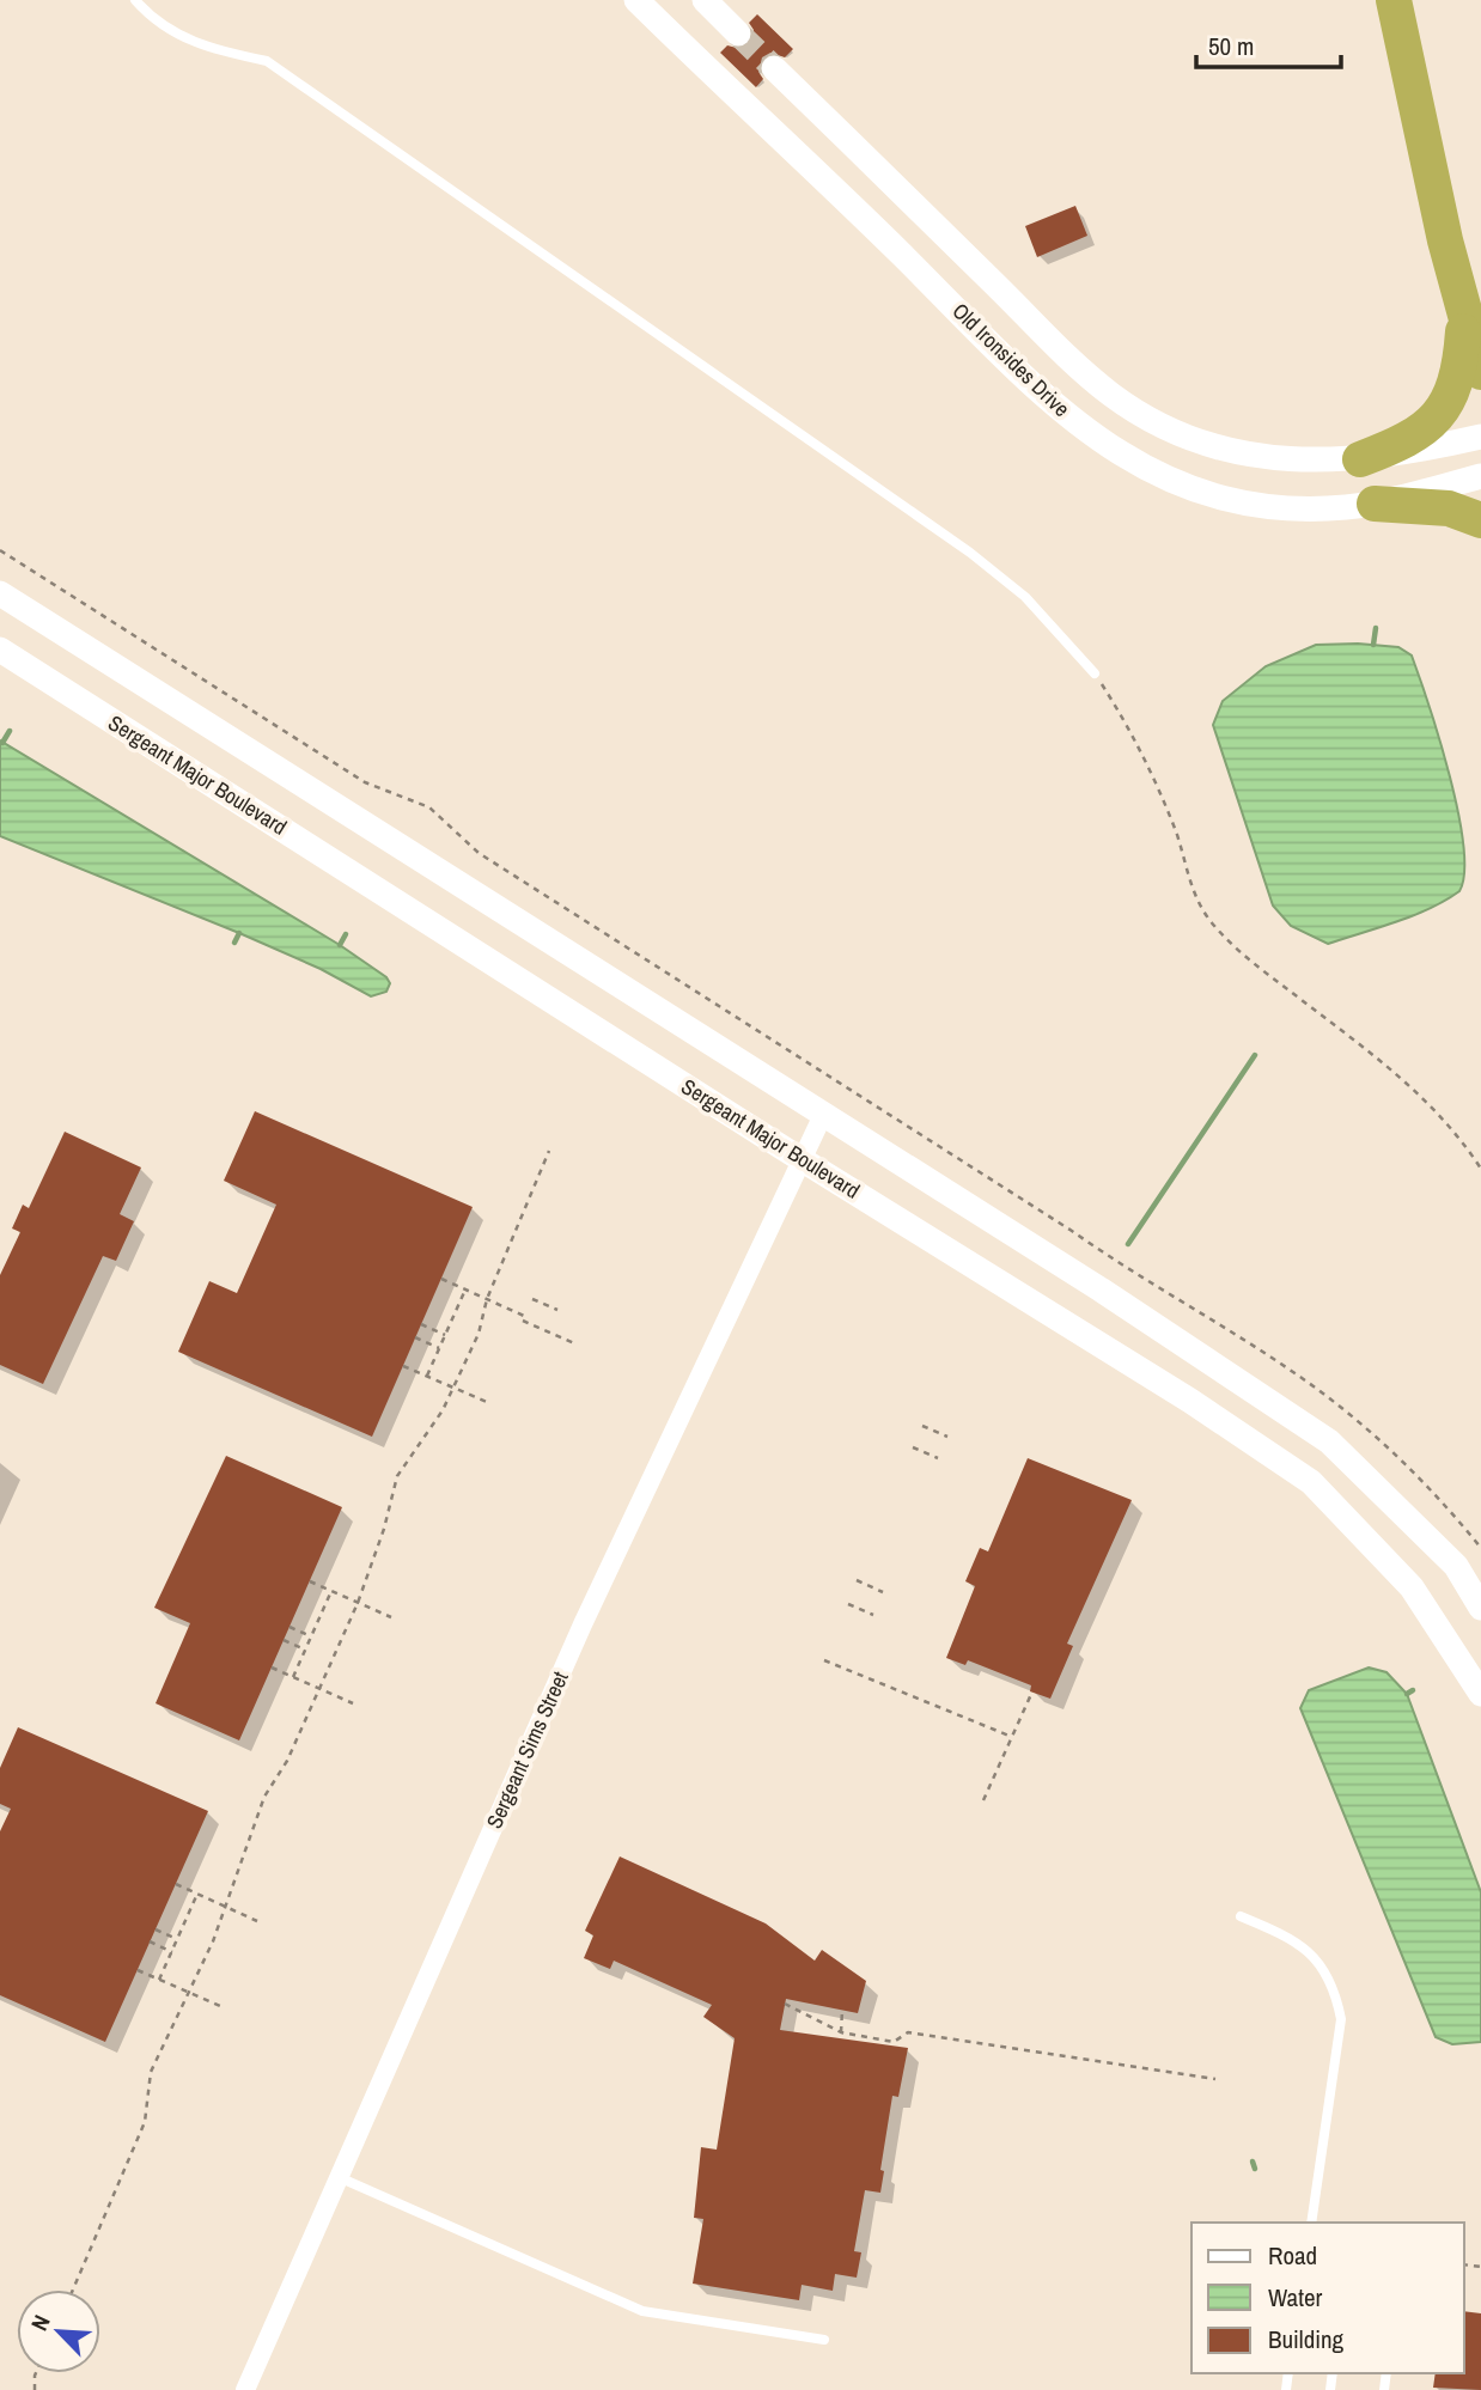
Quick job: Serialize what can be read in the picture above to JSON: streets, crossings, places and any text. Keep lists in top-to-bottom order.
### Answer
{
  "streets": {
    "street": ["Old Ironsides Drive", "Sergeant Major Boulevard", "Sergeant Sims Street"]
  },
  "crossings": [
    ["Sergeant Major Boulevard", "Sergeant Sims Street"]
  ],
  "legend": ["Road", "Water", "Building"],
  "scale_bar": "50 m",
  "north": "top left"
}
